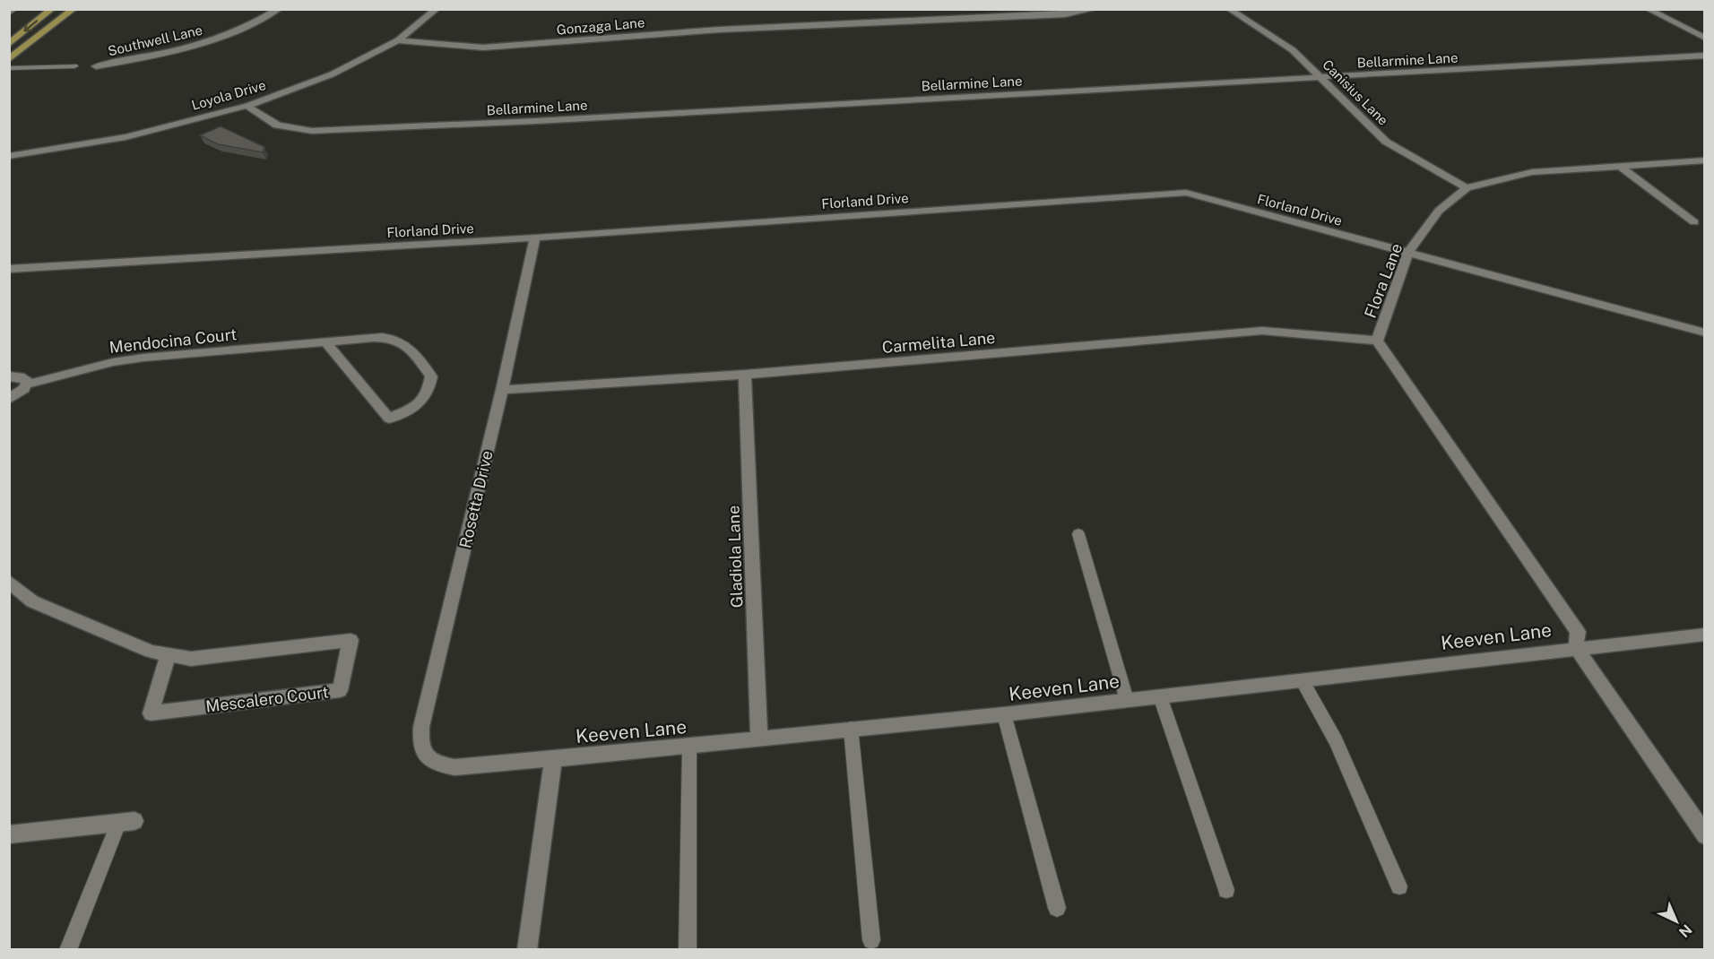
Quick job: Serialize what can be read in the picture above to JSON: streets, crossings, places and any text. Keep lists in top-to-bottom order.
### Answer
{
  "streets": {
    "street": [
      "Gonzaga Lane",
      "Southwell Lane",
      "Bellarmine Lane",
      "Canisius Lane",
      "Loyola Drive",
      "Florland Drive",
      "Flora Lane",
      "Mendocina Court",
      "Carmelita Lane",
      "Rosetta Drive",
      "Gladiola Lane",
      "Keeven Lane",
      "Mescalero Court"
    ]
  },
  "crossings": [
    ["Gonzaga Lane", "Loyola Drive"],
    ["Bellarmine Lane", "Canisius Lane"],
    ["Bellarmine Lane", "Loyola Drive"],
    ["Canisius Lane", "Flora Lane"],
    ["Florland Drive", "Flora Lane"],
    ["Florland Drive", "Rosetta Drive"],
    ["Flora Lane", "Carmelita Lane"],
    ["Flora Lane", "Keeven Lane"],
    ["Carmelita Lane", "Rosetta Drive"],
    ["Carmelita Lane", "Gladiola Lane"],
    ["Rosetta Drive", "Keeven Lane"],
    ["Gladiola Lane", "Keeven Lane"]
  ],
  "north": "bottom right"
}
